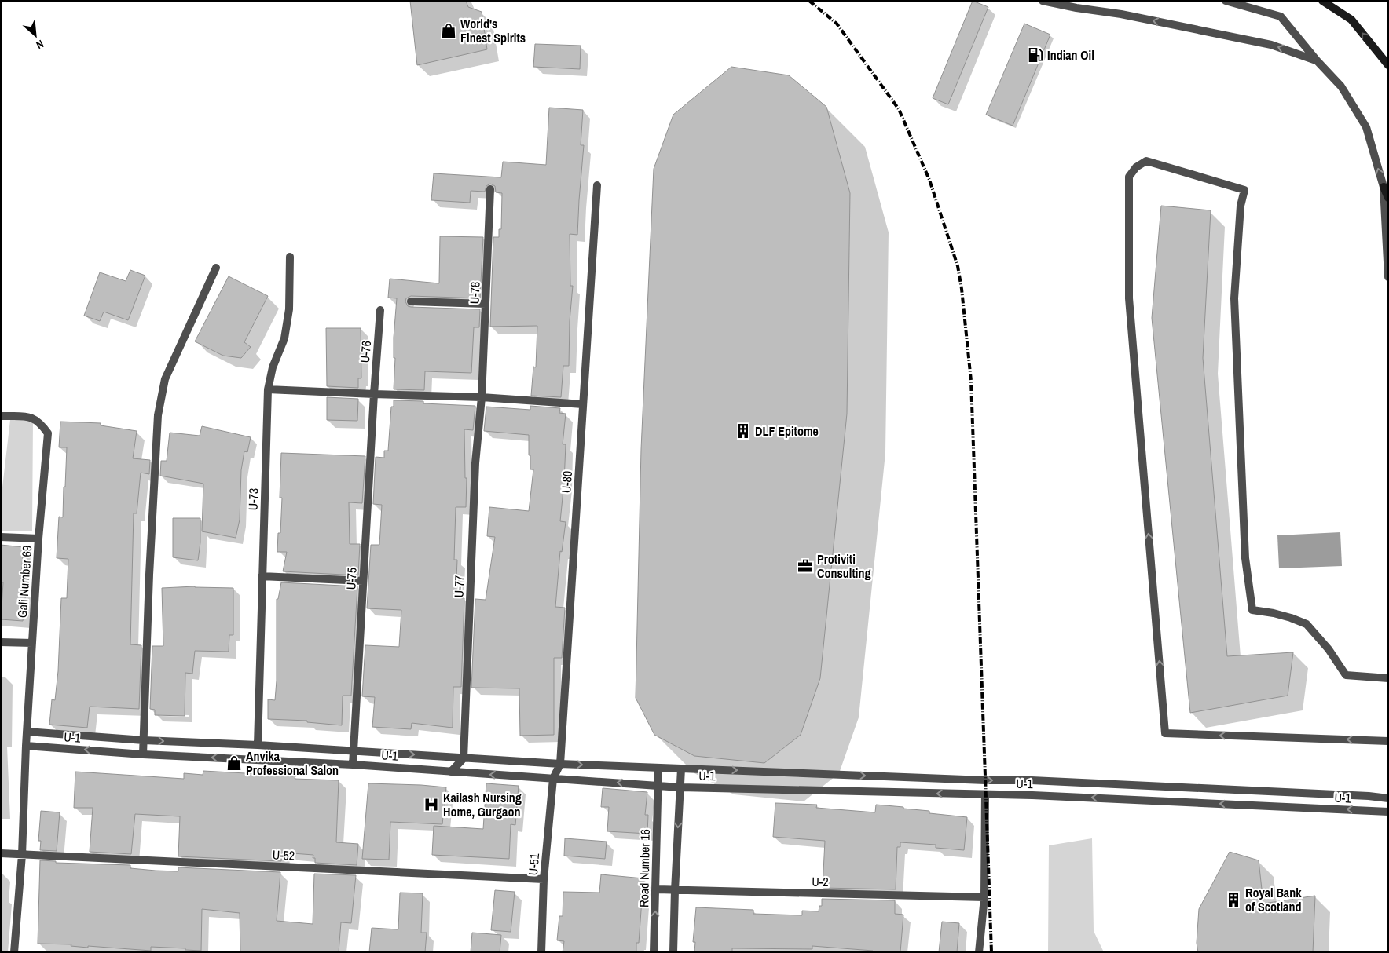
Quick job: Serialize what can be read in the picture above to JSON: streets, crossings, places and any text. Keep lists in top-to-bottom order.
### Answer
{
  "streets": {
    "street": [
      "U-78",
      "U-76",
      "U-80",
      "U-73",
      "U-75",
      "Gali Number 69",
      "U-77",
      "U-1",
      "U-52",
      "U-51",
      "Road Number 16",
      "U-2"
    ]
  },
  "crossings": [
    ["U-78", "U-77"],
    ["U-76", "U-75"],
    ["U-80", "U-1"],
    ["U-80", "U-51"],
    ["U-73", "U-1"],
    ["U-75", "U-1"],
    ["Gali Number 69", "U-1"],
    ["Gali Number 69", "U-52"],
    ["U-77", "U-1"],
    ["U-1", "U-51"],
    ["U-1", "Road Number 16"],
    ["U-52", "U-51"],
    ["Road Number 16", "U-2"]
  ],
  "places": {
    "shop": ["World's Finest Spirits", "Anvika Professional Salon"],
    "fuel station": ["Indian Oil"],
    "building": ["DLF Epitome", "Royal Bank of Scotland"],
    "office": ["Protiviti Consulting"],
    "hospital": ["Kailash Nursing Home, Gurgaon"]
  },
  "north": "bottom right"
}
